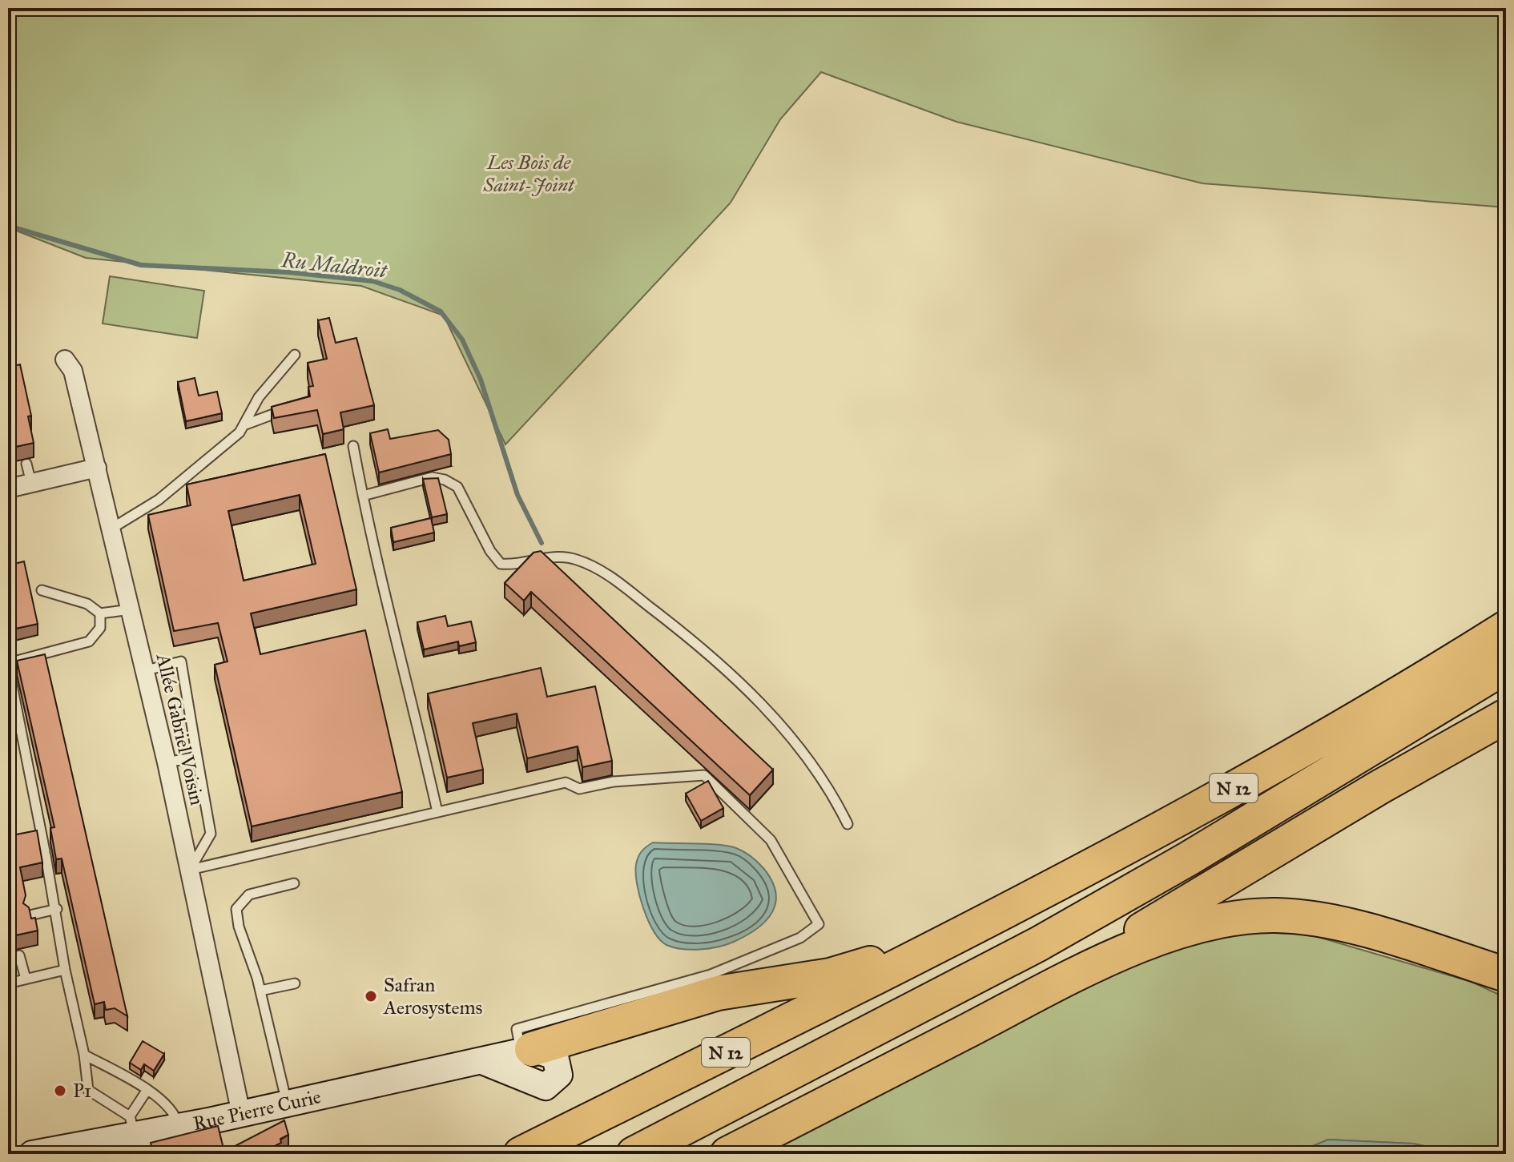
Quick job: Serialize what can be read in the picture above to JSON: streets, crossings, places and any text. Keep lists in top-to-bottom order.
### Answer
{
  "streets": {
    "highway": ["N 12"],
    "street": ["Allée Gabriel Voisin", "Rue Pierre Curie"]
  },
  "crossings": [
    ["Allée Gabriel Voisin", "Rue Pierre Curie"]
  ],
  "water": ["Ru Maldroit"],
  "parks": ["Les Bois de Saint-Joint"],
  "places": ["Safran Aerosystems", "P1"]
}
